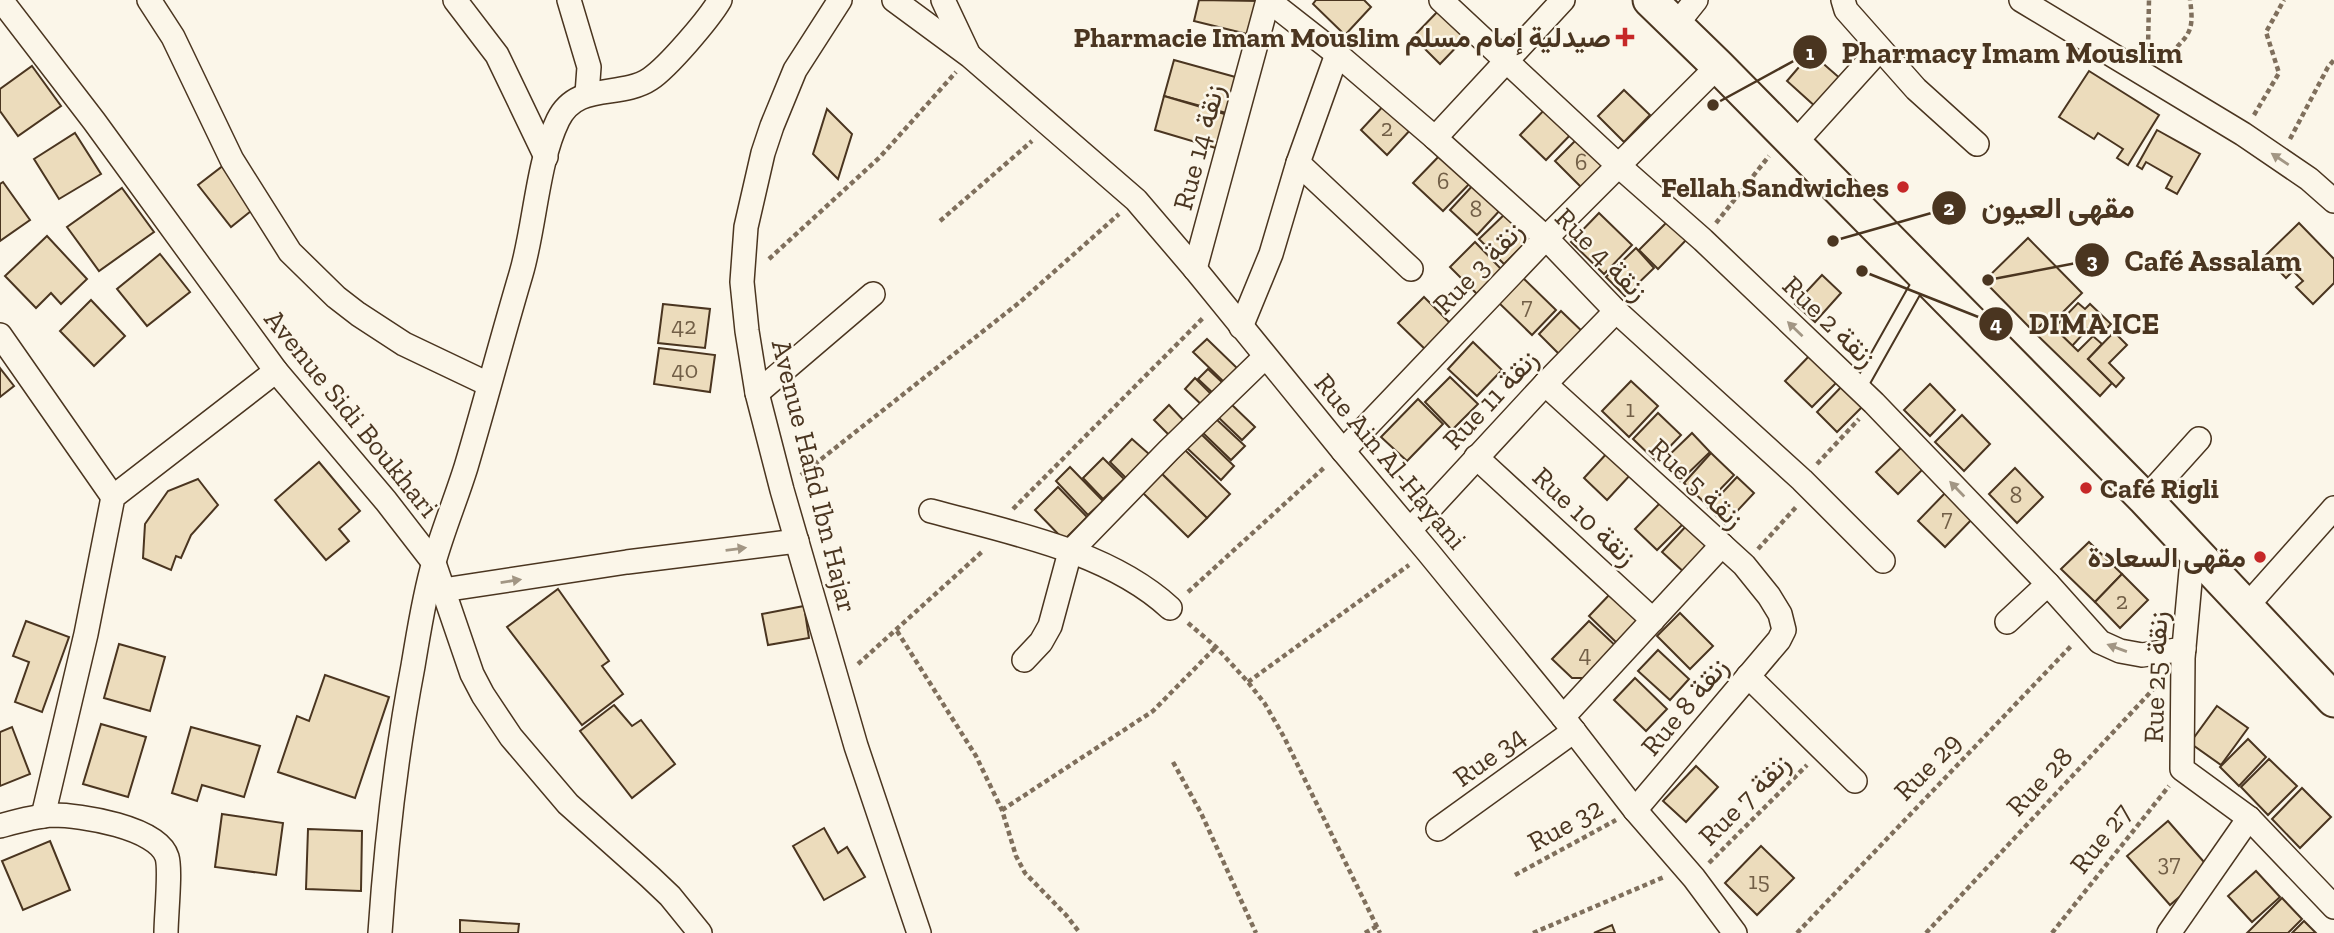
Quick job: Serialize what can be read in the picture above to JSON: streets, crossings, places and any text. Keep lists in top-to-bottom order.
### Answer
{
  "streets": {
    "street": [
      "Rue 14 زنقة",
      "Rue 4 زنقة",
      "Rue 3 زنقة",
      "Rue 2 زنقة",
      "Rue 11 زنقة",
      "Avenue Sidi Boukhari",
      "Rue Ain Al-Hayani",
      "Avenue Hafid Ibn Hajar",
      "Rue 5 زنقة",
      "Rue 10 زنقة",
      "Rue 25 زنقة",
      "Rue 8 زنقة",
      "Rue 34"
    ],
    "path": [
      "Rue 29",
      "Rue 28",
      "Rue 7 زنقة",
      "Rue 32",
      "Rue 27"
    ]
  },
  "crossings": [
    ["Rue 14 زنقة", "Rue 4 زنقة"],
    ["Rue 14 زنقة", "Rue Ain Al-Hayani"],
    ["Rue 4 زنقة", "Rue 3 زنقة"],
    ["Rue 4 زنقة", "Rue 11 زنقة"],
    ["Rue 3 زنقة", "Rue 2 زنقة"],
    ["Rue 3 زنقة", "Rue Ain Al-Hayani"],
    ["Rue 2 زنقة", "Rue 25 زنقة"],
    ["Rue 2 زنقة", "Rue 29"],
    ["Rue 2 زنقة", "Rue 28"],
    ["Rue 11 زنقة", "Rue Ain Al-Hayani"],
    ["Rue 11 زنقة", "Rue 5 زنقة"],
    ["Rue 11 زنقة", "Rue 10 زنقة"],
    ["Rue Ain Al-Hayani", "Rue 8 زنقة"],
    ["Rue Ain Al-Hayani", "Rue 34"],
    ["Rue Ain Al-Hayani", "Rue 7 زنقة"],
    ["Rue Ain Al-Hayani", "Rue 32"],
    ["Rue 5 زنقة", "Rue 8 زنقة"],
    ["Rue 5 زنقة", "Rue 34"],
    ["Rue 10 زنقة", "Rue 34"],
    ["Rue 25 زنقة", "Rue 28"],
    ["Rue 25 زنقة", "Rue 27"],
    ["Rue 8 زنقة", "Rue 32"]
  ],
  "one_way": ["Rue 2 زنقة"],
  "places": {
    "health": ["Pharmacie Imam Mouslim صيدلية إمام مسلم"],
    "other": [
      "Pharmacy Imam Mouslim",
      "Fellah Sandwiches",
      "مقهى العيون",
      "DIMA ICE",
      "Café Assalam",
      "Café Rigli",
      "مقهى السعادة"
    ]
  },
  "house_numbers": [
    "2",
    "6",
    "6",
    "8",
    "7",
    "42",
    "40",
    "1",
    "8",
    "7",
    "2",
    "4",
    "37",
    "15"
  ]
}
